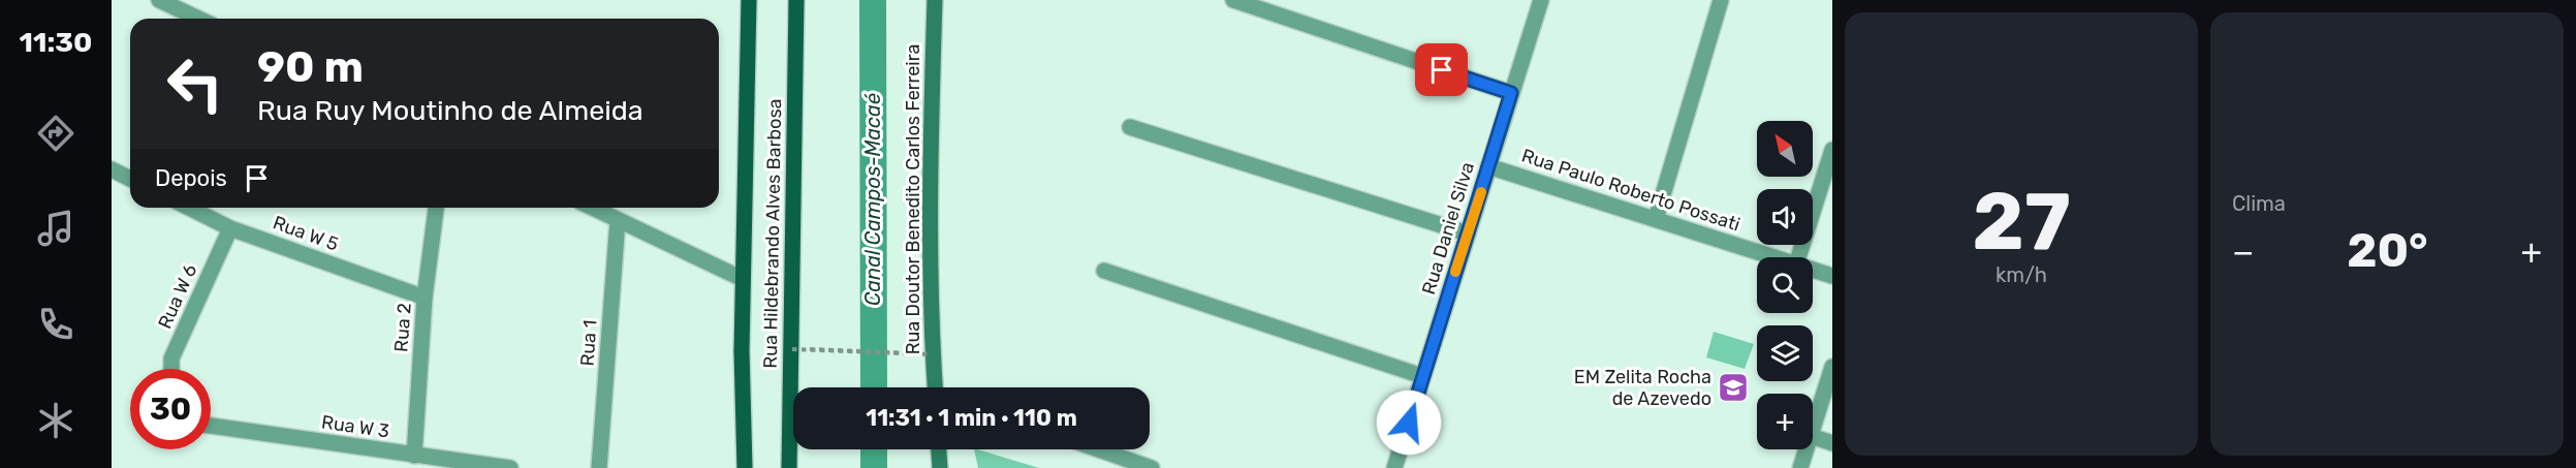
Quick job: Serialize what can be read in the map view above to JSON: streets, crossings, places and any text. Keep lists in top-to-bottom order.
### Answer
{
  "streets": {
    "main road": ["Rua Hildebrando Alves Barbosa"],
    "street": [
      "Rua Paulo Roberto Possati",
      "Rua Doutor Benedito Carlos Ferreira",
      "Rua Daniel Silva",
      "Rua W 5",
      "Rua W 6",
      "Rua 2",
      "Rua 1",
      "Rua W 3"
    ]
  },
  "crossings": [
    ["Rua Paulo Roberto Possati", "Rua Daniel Silva"],
    ["Rua W 5", "Rua W 6"],
    ["Rua W 5", "Rua 2"],
    ["Rua 2", "Rua W 3"]
  ],
  "water": ["Canal Campos-Macaé"],
  "places": {
    "school or university": ["EM Zelita Rocha de Azevedo"]
  },
  "north": "top left",
  "page": {
    "tabs": "11:30",
    "tile": [
      ["27", "km/h"],
      "Clima"
    ],
    "turn": ["90 m", "Rua Ruy Moutinho de Almeida"],
    "map_buttons": "+",
    "then": "Depois",
    "heat": ["−", "20°", "+"],
    "limit": "30",
    "trip": "11:31 · 1 min · 110 m"
  }
}
